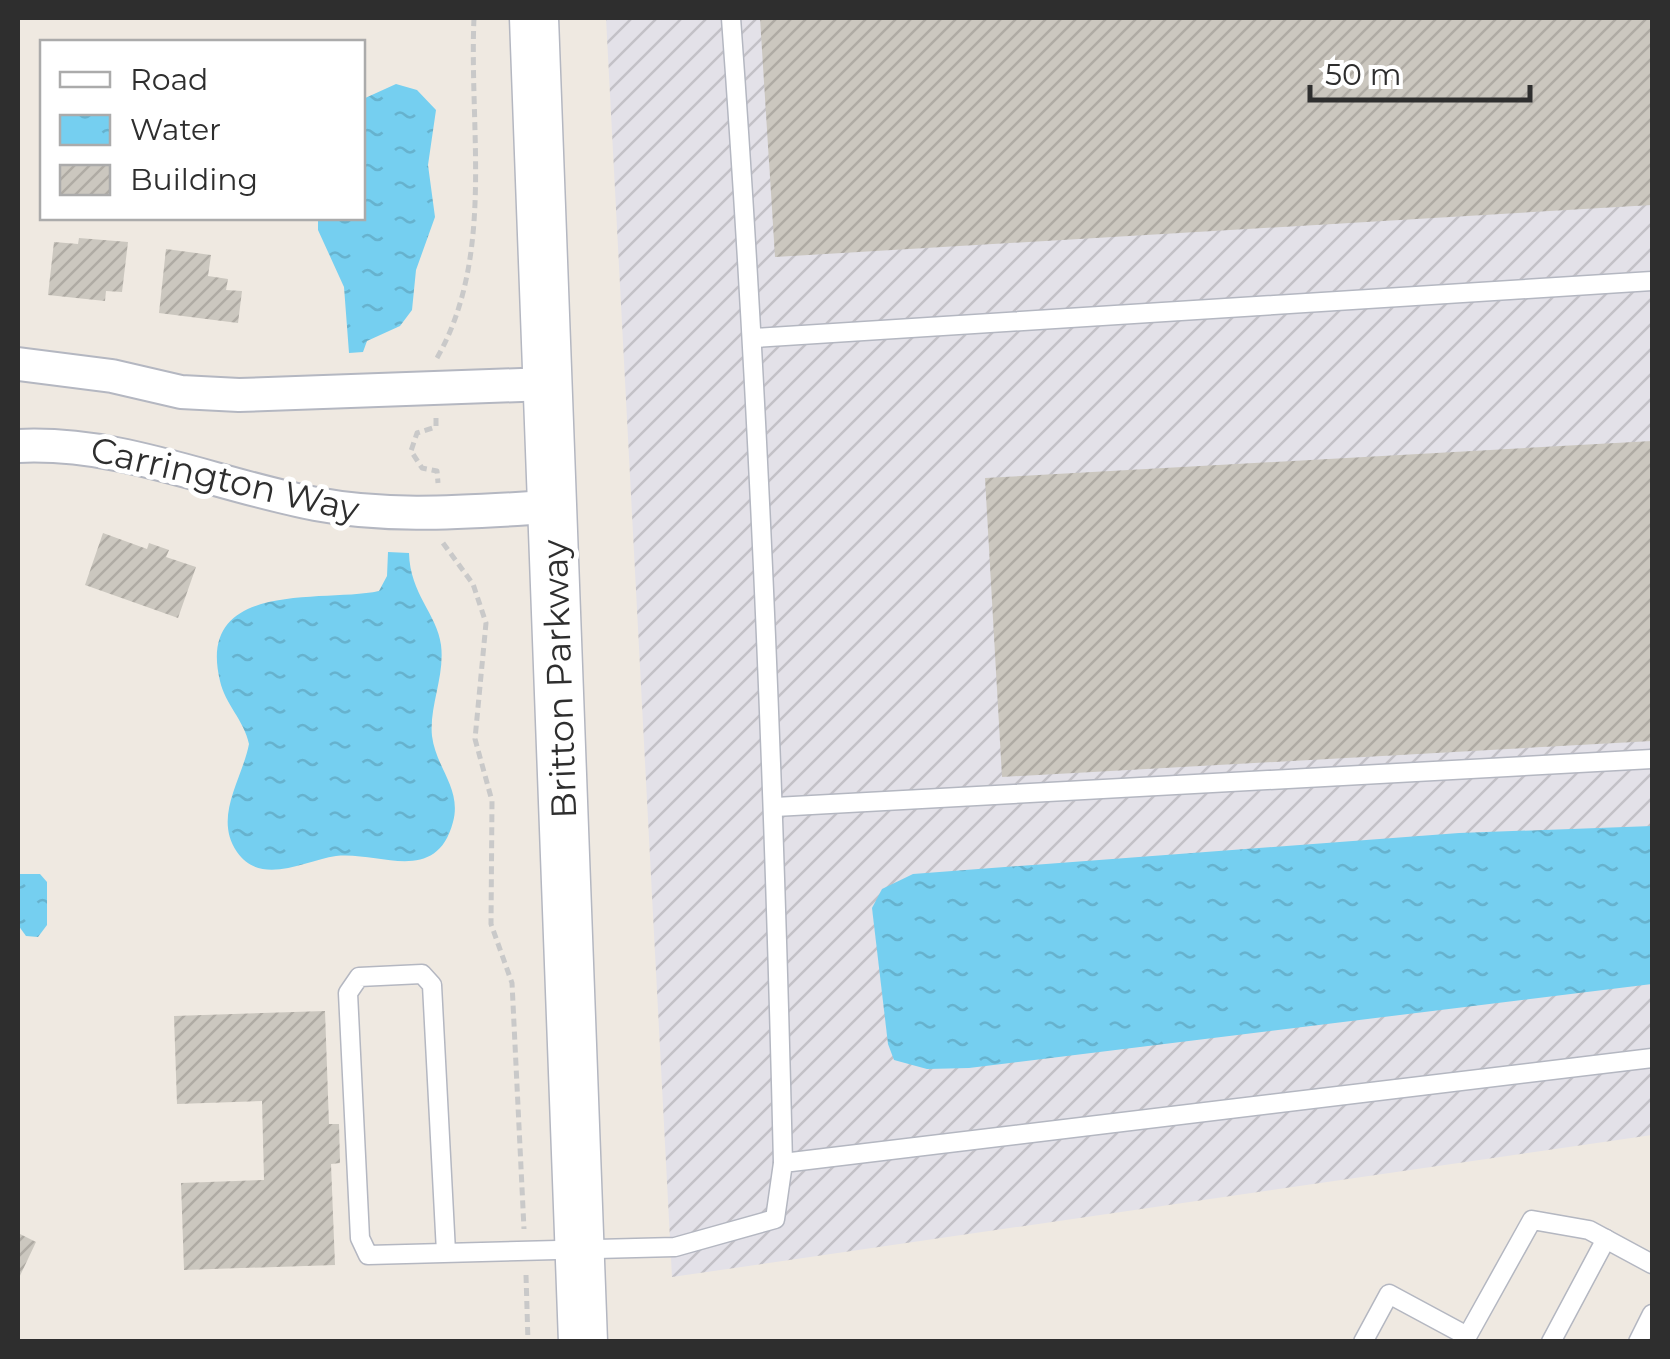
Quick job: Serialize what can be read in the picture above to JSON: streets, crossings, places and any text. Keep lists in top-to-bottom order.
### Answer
{
  "streets": {
    "main road": ["Britton Parkway"],
    "street": ["Carrington Way"]
  },
  "crossings": [
    ["Carrington Way", "Britton Parkway"]
  ],
  "legend": ["Road", "Water", "Building"],
  "scale_bar": "50 m"
}
